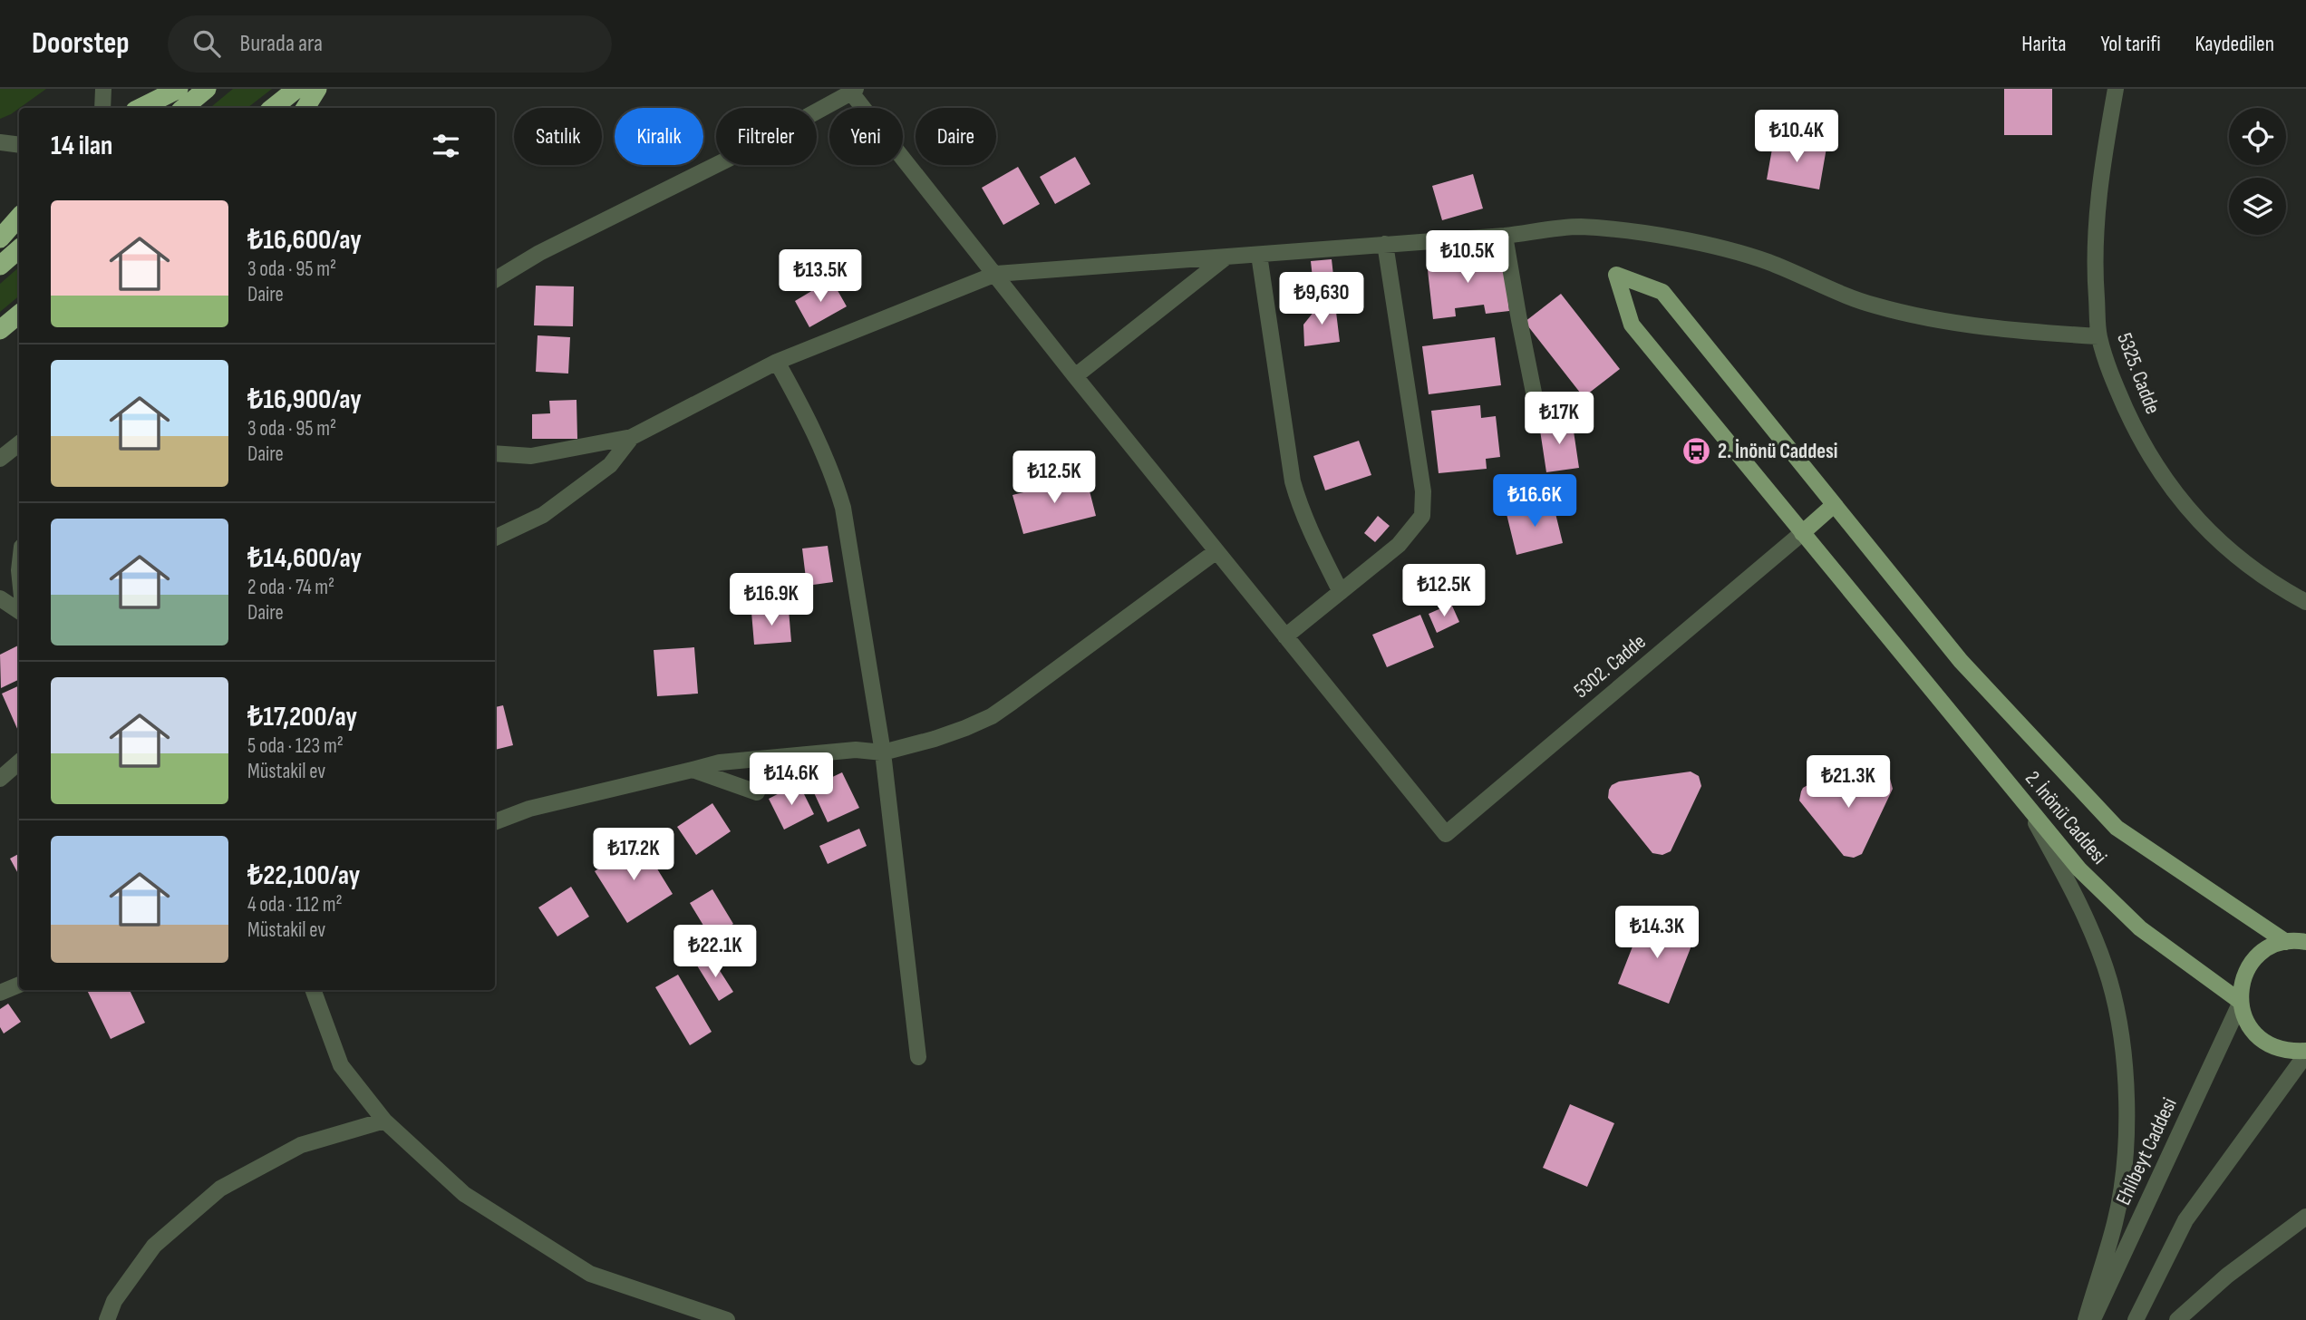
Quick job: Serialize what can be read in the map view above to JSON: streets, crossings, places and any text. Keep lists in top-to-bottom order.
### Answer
{
  "streets": {
    "main road": ["2. İnönü Caddesi"],
    "street": ["5325. Cadde", "5302. Cadde", "Ehlibeyt Caddesi"]
  },
  "crossings": [
    ["5302. Cadde", "2. İnönü Caddesi"],
    ["2. İnönü Caddesi", "Ehlibeyt Caddesi"]
  ],
  "places": {
    "bus stop": ["2. İnönü Caddesi"]
  },
  "page": {
    "header": "Doorstep",
    "search": "Burada ara",
    "nav": ["Harita", "Yol tarifi", "Kaydedilen"],
    "chip": [
      "Satılık",
      "Kiralık",
      "Filtreler",
      "Yeni",
      "Daire"
    ],
    "heading": "14 ilan",
    "price": [
      "₺10.4K",
      "₺10.5K",
      "₺13.5K",
      "₺9,630",
      "₺17K",
      "₺12.5K",
      "₺16.6K",
      "₺12.5K",
      "₺16.9K",
      "₺14.6K",
      "₺21.3K",
      "₺17.2K",
      "₺14.3K",
      "₺22.1K"
    ],
    "list": [
      {
        "name": "₺16,600/ay",
        "note": "3 oda · 95 m² · Daire"
      },
      {
        "name": "₺16,900/ay",
        "note": "3 oda · 95 m² · Daire"
      },
      {
        "name": "₺14,600/ay",
        "note": "2 oda · 74 m² · Daire"
      },
      {
        "name": "₺17,200/ay",
        "note": "5 oda · 123 m² · Müstakil ev"
      },
      {
        "name": "₺22,100/ay",
        "note": "4 oda · 112 m² · Müstakil ev"
      }
    ]
  }
}
